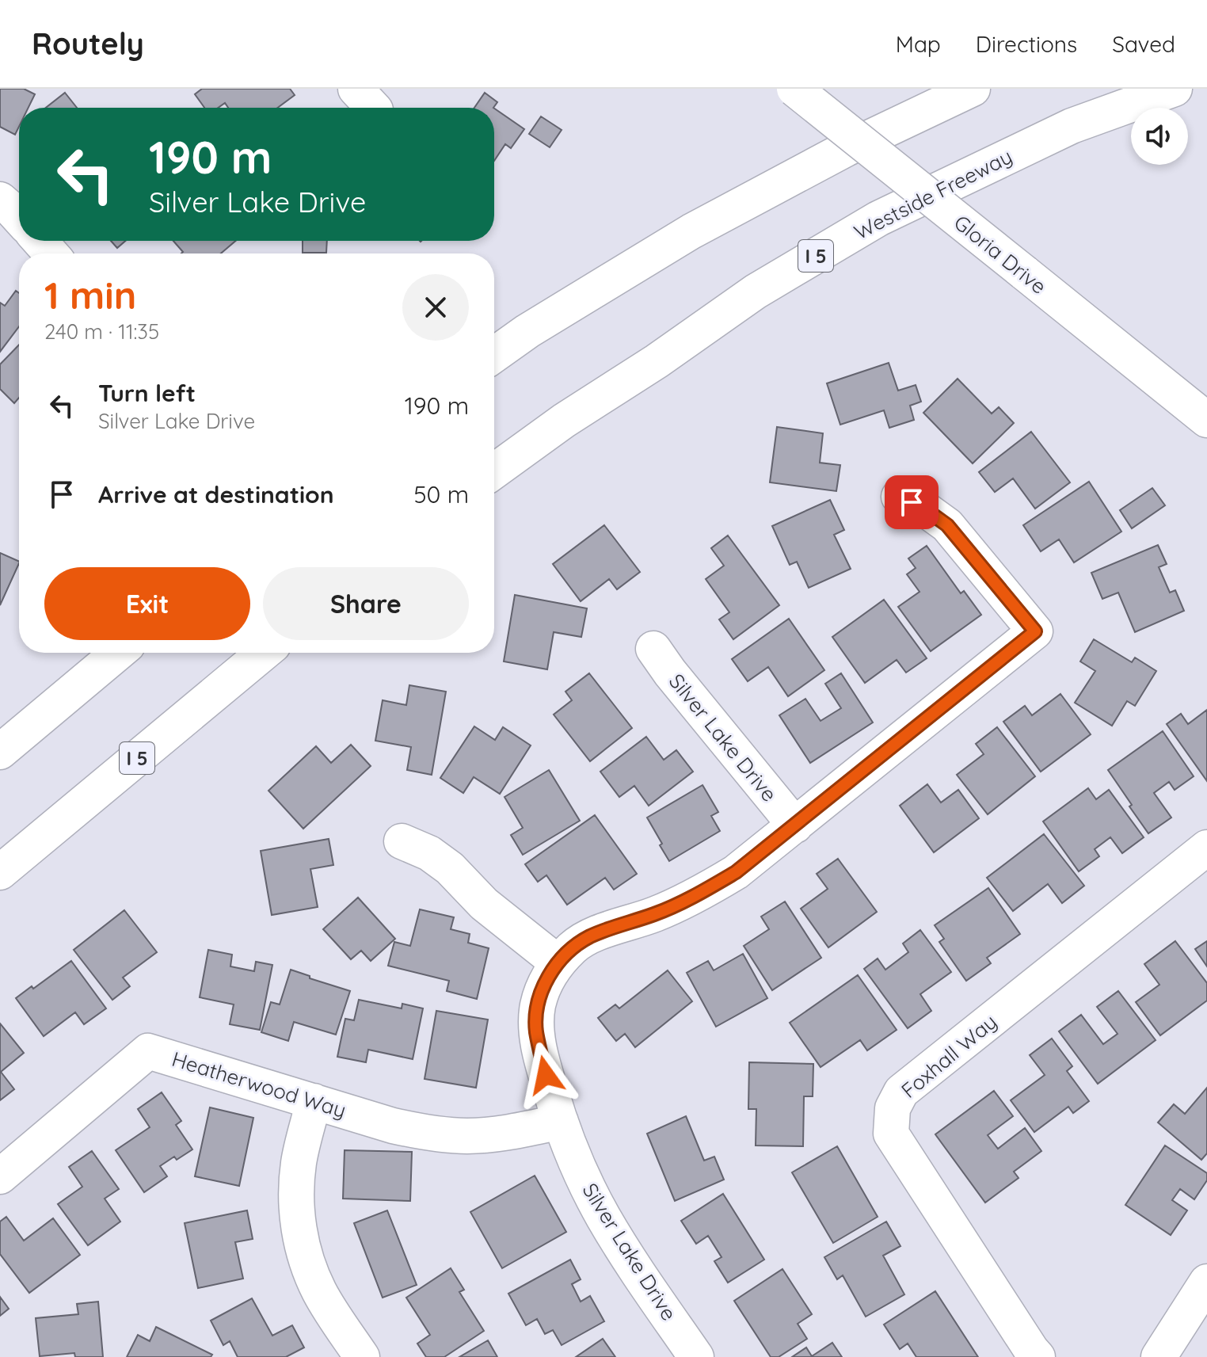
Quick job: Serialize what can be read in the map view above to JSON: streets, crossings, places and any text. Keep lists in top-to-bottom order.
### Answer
{
  "streets": {
    "main road": [
      "Westside Freeway",
      "Gloria Drive",
      "I 5",
      "Silver Lake Drive",
      "Foxhall Way",
      "Heatherwood Way"
    ]
  },
  "crossings": [
    ["Silver Lake Drive", "Heatherwood Way"]
  ],
  "page": {
    "header": "Routely",
    "nav": ["Map", "Directions", "Saved"],
    "turn": ["190 m", "Silver Lake Drive"],
    "heading": ["1 min", "240 m · 11:35"],
    "list": [
      {
        "name": "Turn left",
        "note": "Silver Lake Drive",
        "value": "190 m"
      },
      {
        "name": "Arrive at destination",
        "value": "50 m"
      }
    ],
    "buttons": ["Exit", "Share"]
  }
}
